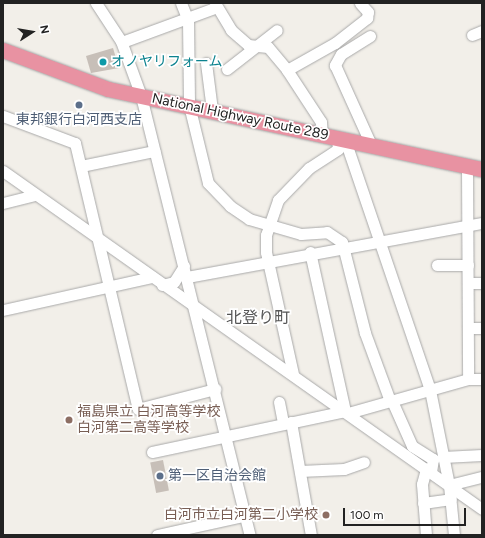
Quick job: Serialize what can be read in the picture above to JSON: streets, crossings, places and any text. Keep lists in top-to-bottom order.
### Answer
{
  "streets": {
    "highway": ["National Highway Route 289"]
  },
  "districts": ["北登り町"],
  "places": [
    "オノヤリフォーム",
    "東邦銀行白河西支店",
    "福島県立 白河高等学校 白河第二高等学校",
    "第一区自治会館",
    "白河市立白河第二小学校"
  ],
  "scale_bar": "100 m",
  "north": "right"
}
